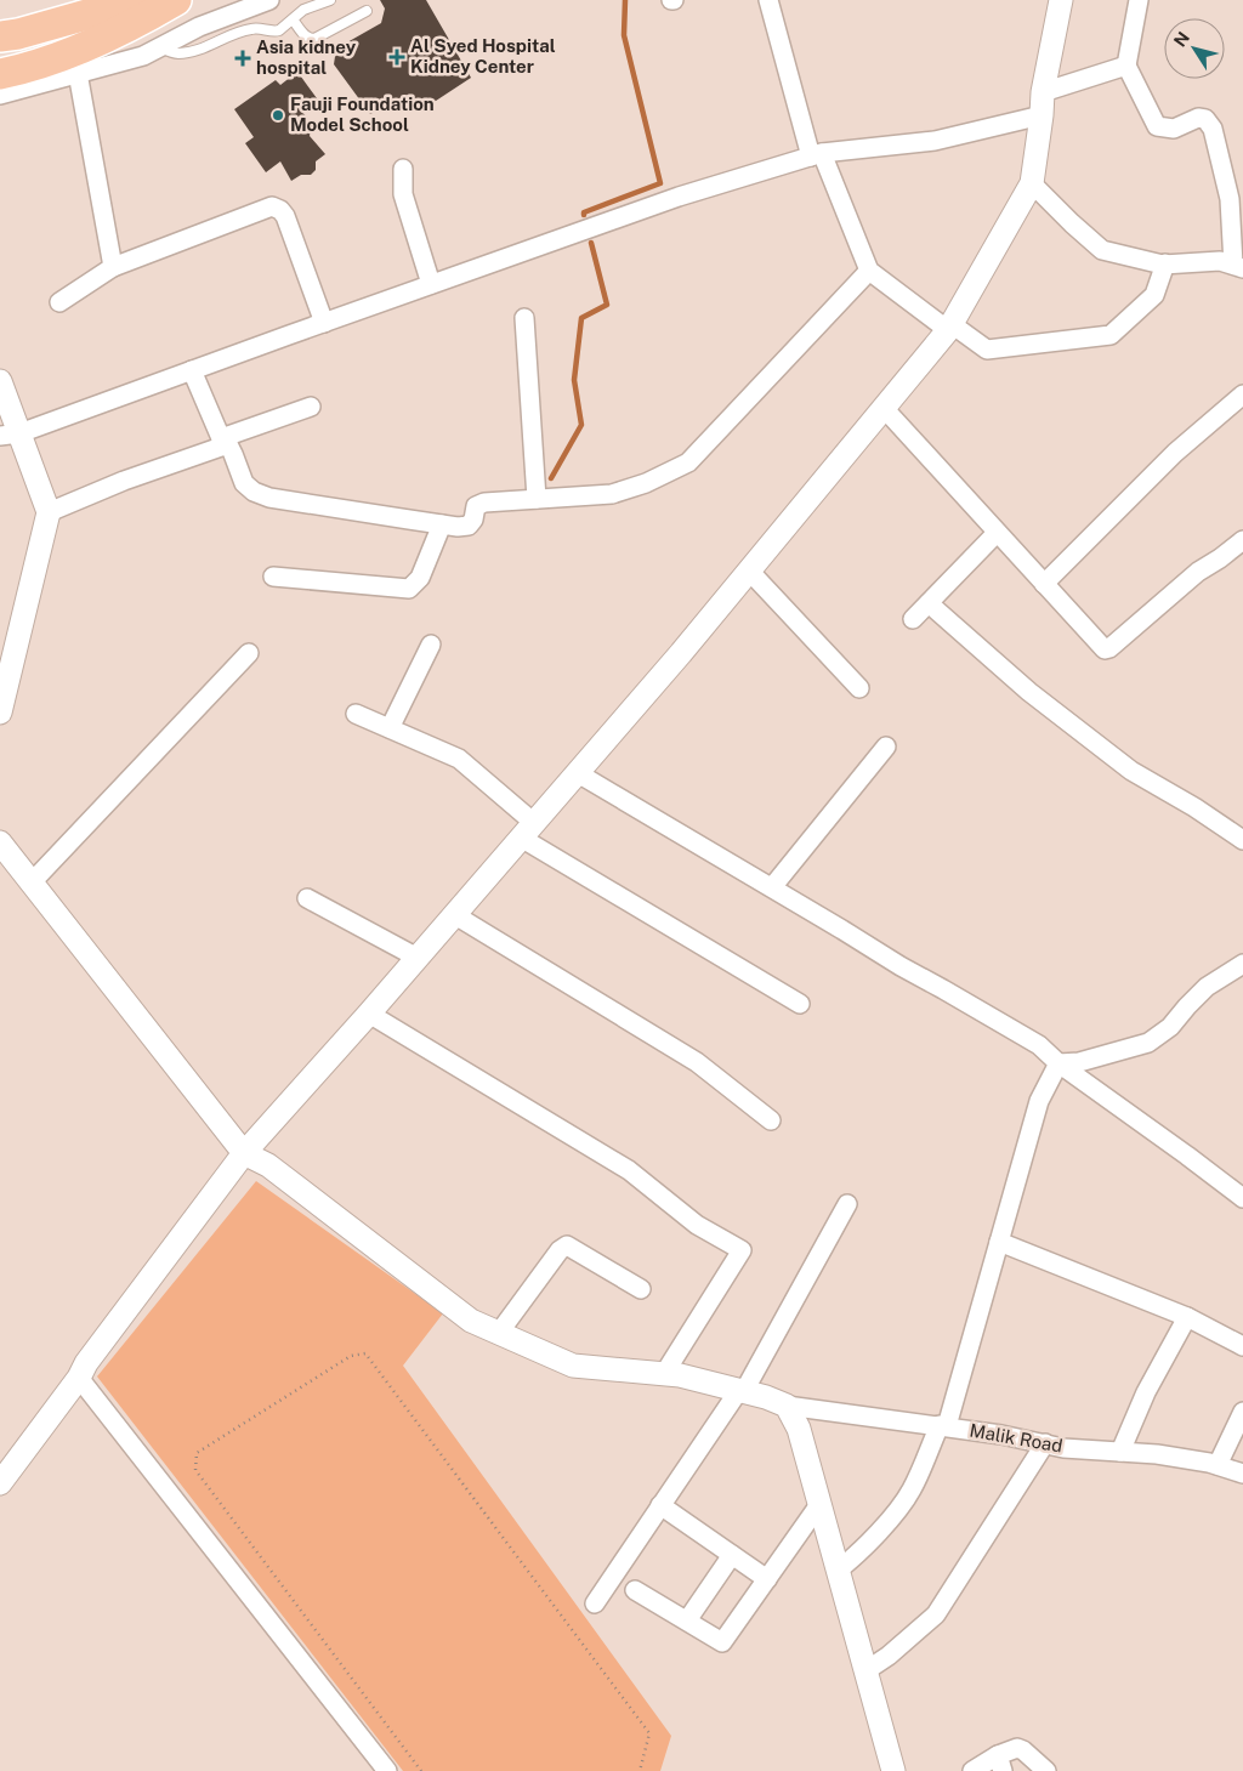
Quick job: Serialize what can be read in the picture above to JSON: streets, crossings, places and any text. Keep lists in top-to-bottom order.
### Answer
{
  "streets": {
    "street": ["Malik Road"]
  },
  "places": {
    "health": ["Al Syed Hospital Kidney Center", "Asia kidney hospital"],
    "other": ["Fauji Foundation Model School"]
  },
  "north": "top left"
}
